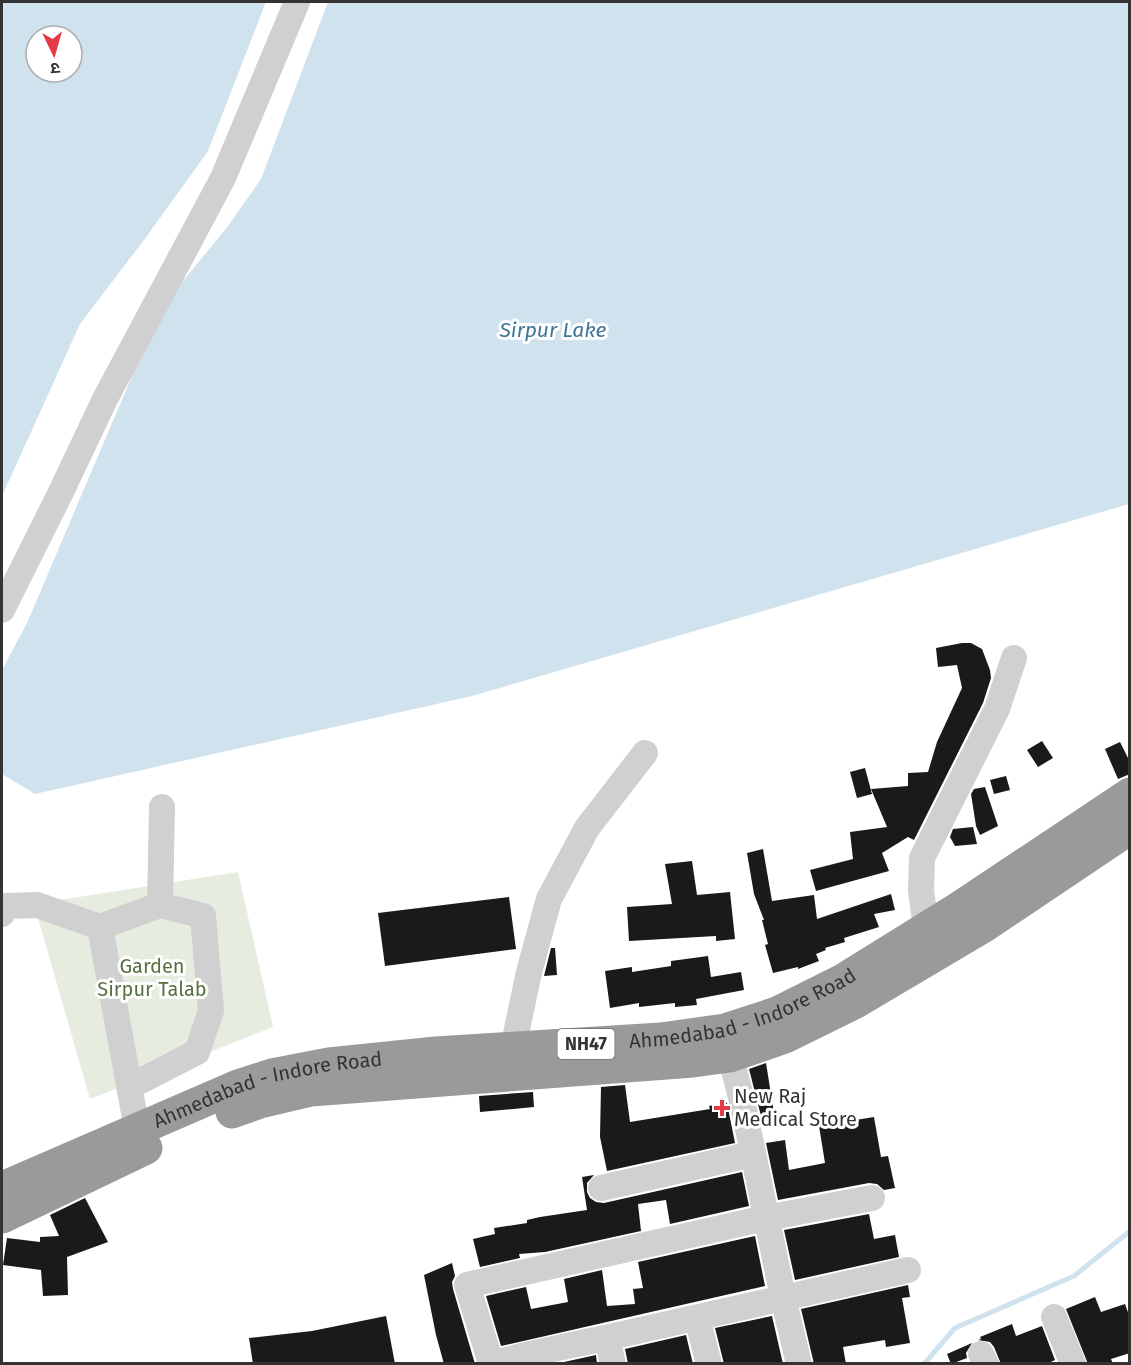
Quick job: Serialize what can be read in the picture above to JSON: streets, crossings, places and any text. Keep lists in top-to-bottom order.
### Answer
{
  "streets": {
    "highway": ["Ahmedabad - Indore Road", "NH47"]
  },
  "water": ["Sirpur Lake"],
  "parks": ["Garden Sirpur Talab"],
  "places": {
    "health": ["New Raj Medical Store"]
  },
  "north": "bottom"
}
